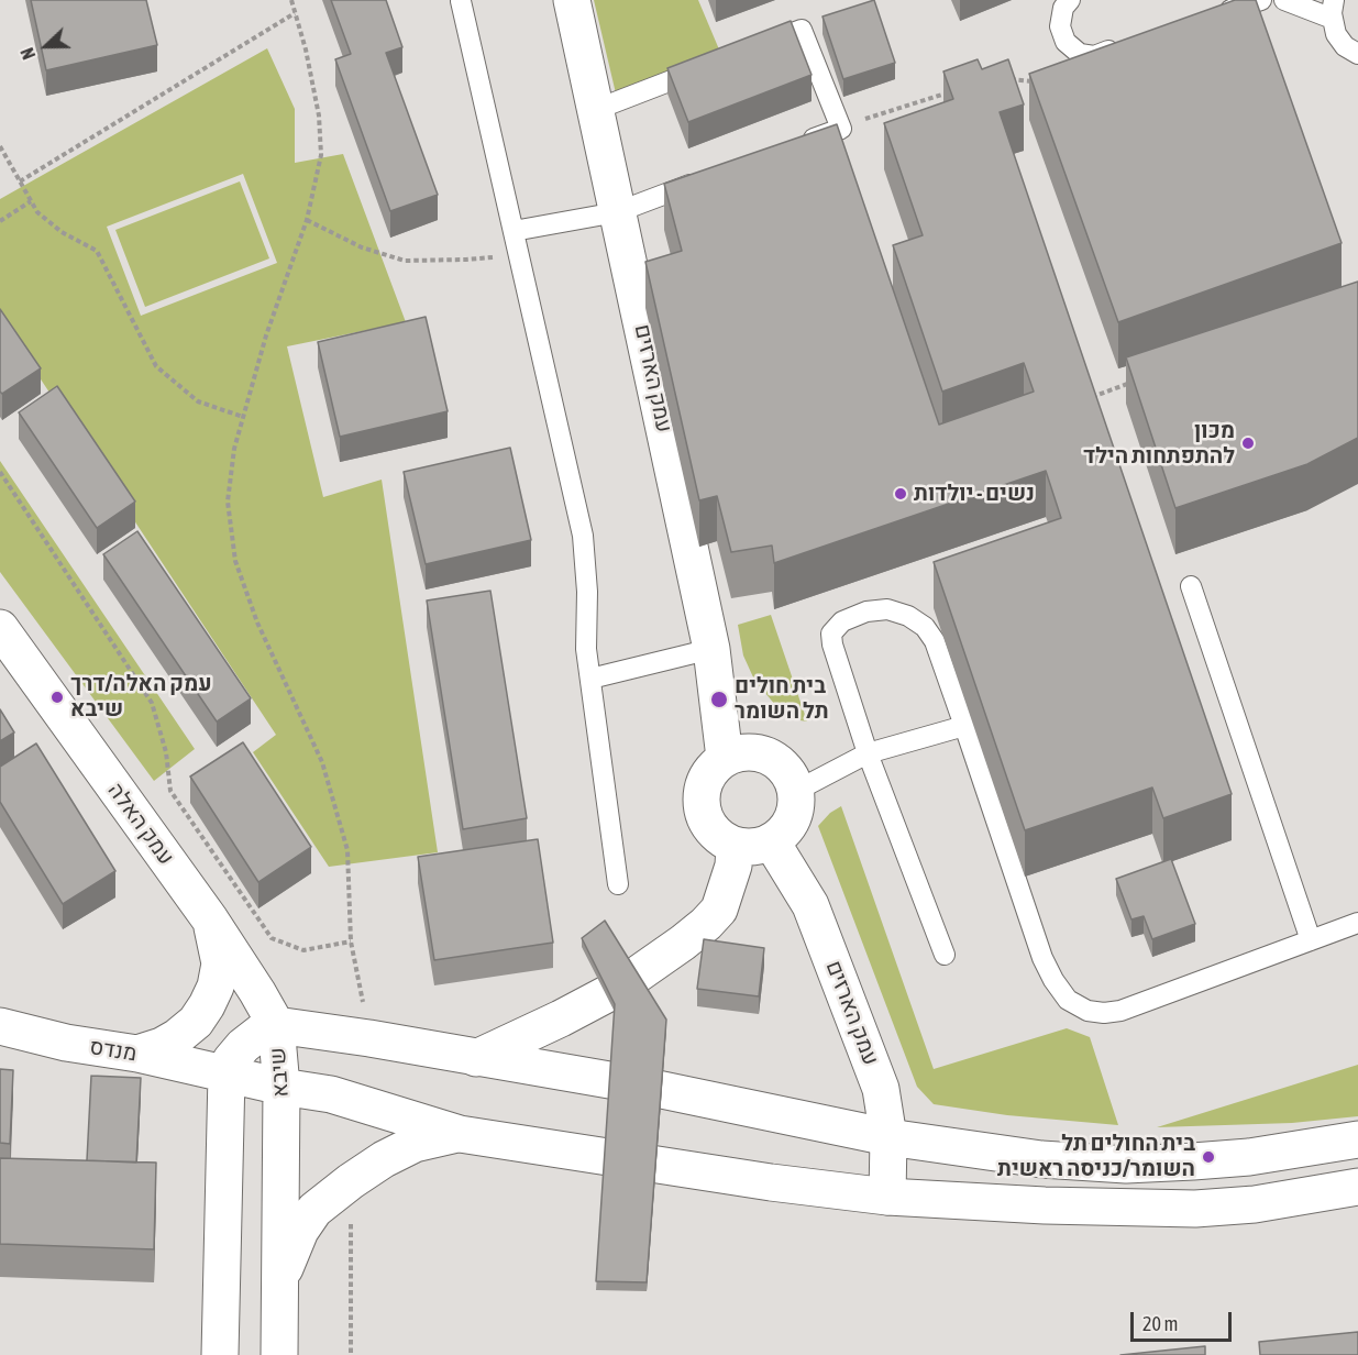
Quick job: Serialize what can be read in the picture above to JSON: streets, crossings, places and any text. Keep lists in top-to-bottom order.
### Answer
{
  "streets": {
    "street": [
      "עמק הארזים",
      "עמק האלה",
      "מנדס",
      "שיבא"
    ]
  },
  "crossings": [
    ["עמק האלה", "שיבא"],
    ["מנדס", "שיבא"]
  ],
  "places": [
    "מכון להתפתחות הילד",
    "נשים - יולדות",
    "עמק האלה/דרך שיבא",
    "בית חולים תל השומר",
    "בית החולים תל השומר/כניסה ראשית"
  ],
  "scale_bar": "20 m",
  "north": "left"
}
